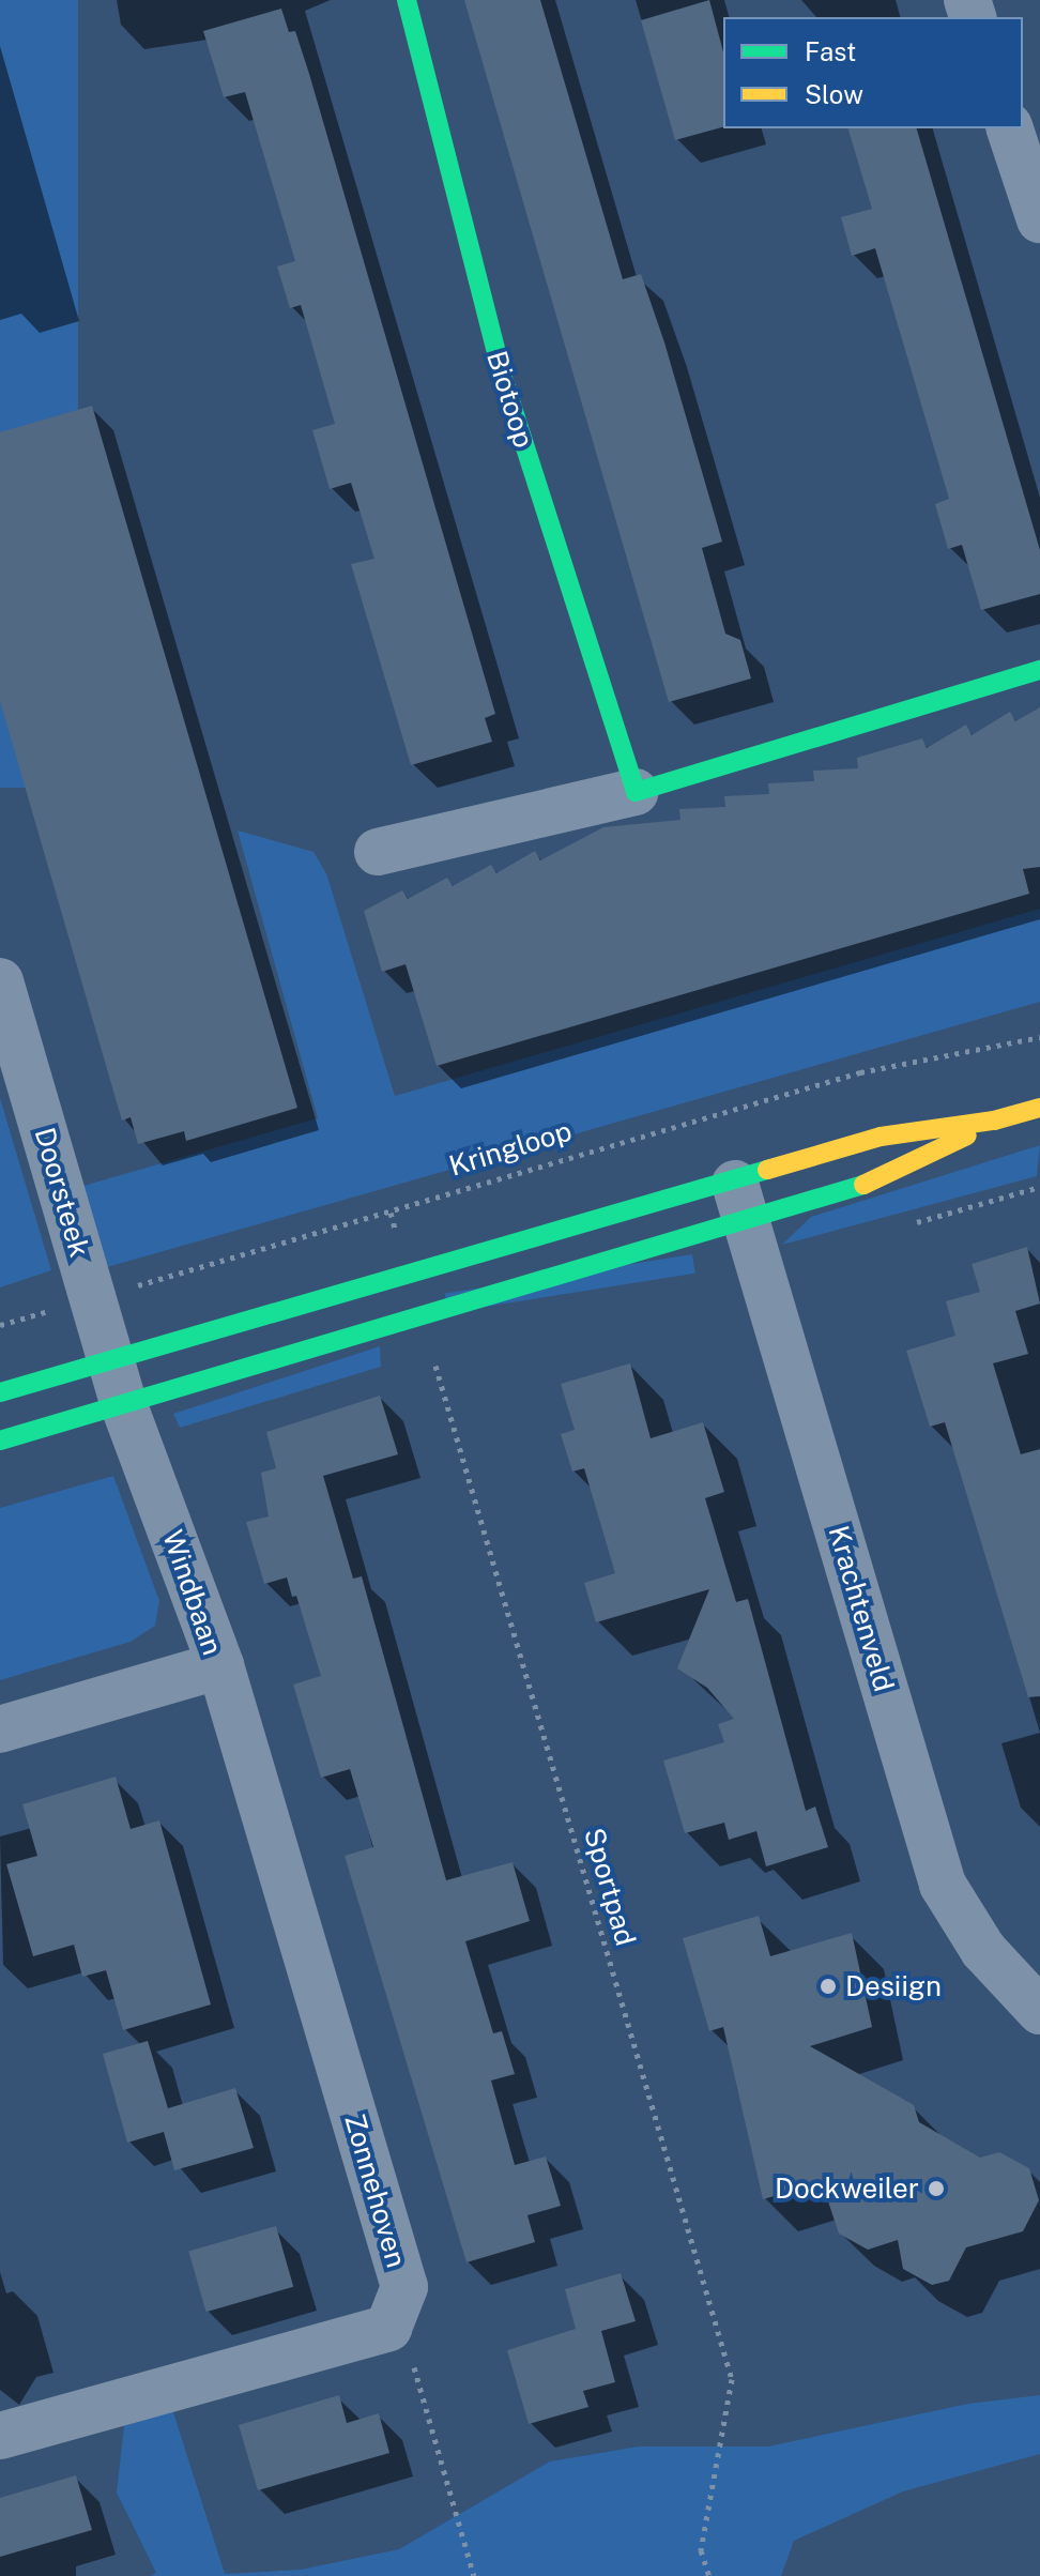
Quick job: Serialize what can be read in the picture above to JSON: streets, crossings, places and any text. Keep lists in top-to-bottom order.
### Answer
{
  "streets": {
    "street": [
      "Biotoop",
      "Doorsteek",
      "Windbaan",
      "Krachtenveld",
      "Zonnehoven"
    ],
    "path": ["Kringloop", "Sportpad"]
  },
  "crossings": [
    ["Kringloop", "Doorsteek"],
    ["Doorsteek", "Windbaan"],
    ["Windbaan", "Zonnehoven"]
  ],
  "places": ["Desiign", "Dockweiler"],
  "legend": ["Fast", "Slow"]
}
